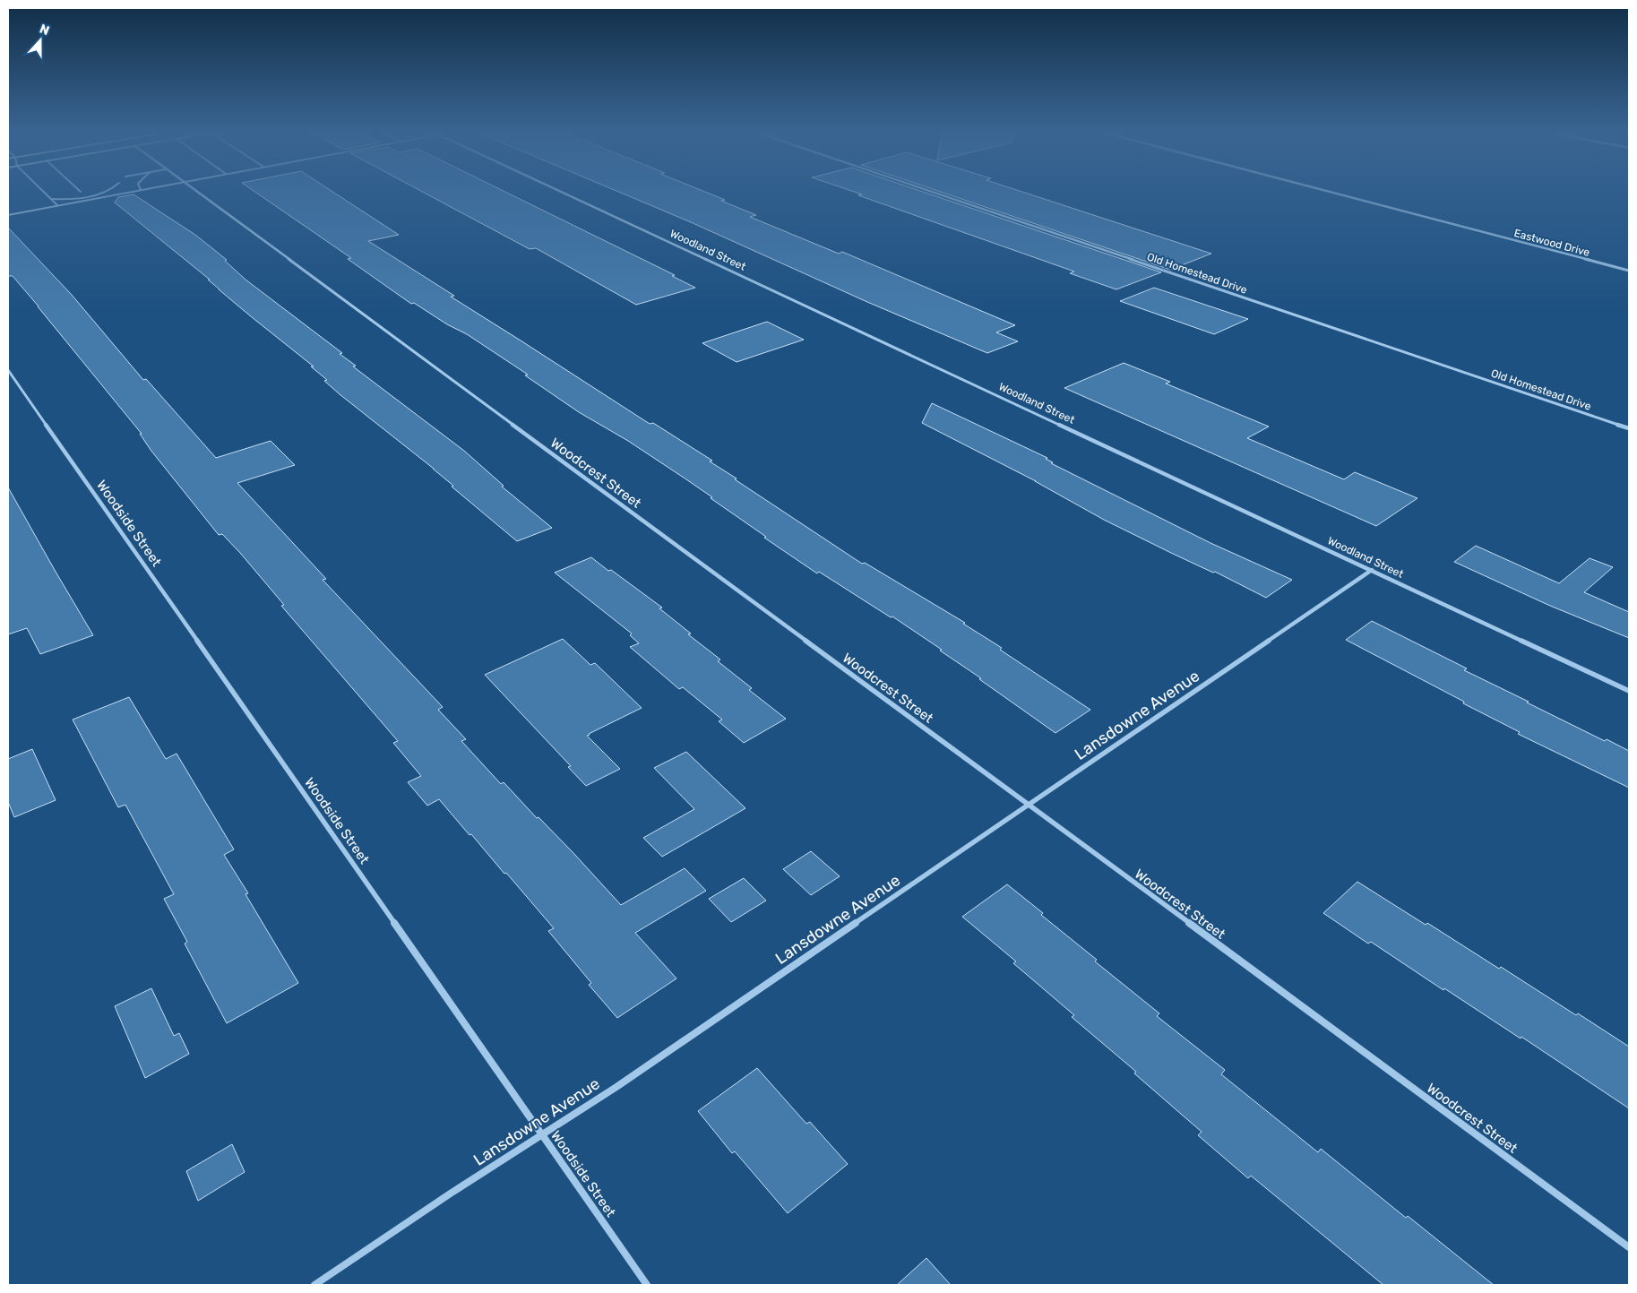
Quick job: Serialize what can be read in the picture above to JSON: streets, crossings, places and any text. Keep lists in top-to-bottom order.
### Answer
{
  "streets": {
    "street": [
      "Eastwood Drive",
      "Woodland Street",
      "Old Homestead Drive",
      "Woodcrest Street",
      "Woodside Street",
      "Lansdowne Avenue"
    ]
  },
  "crossings": [
    ["Woodland Street", "Lansdowne Avenue"],
    ["Woodcrest Street", "Lansdowne Avenue"],
    ["Woodside Street", "Lansdowne Avenue"]
  ],
  "north": "top"
}
